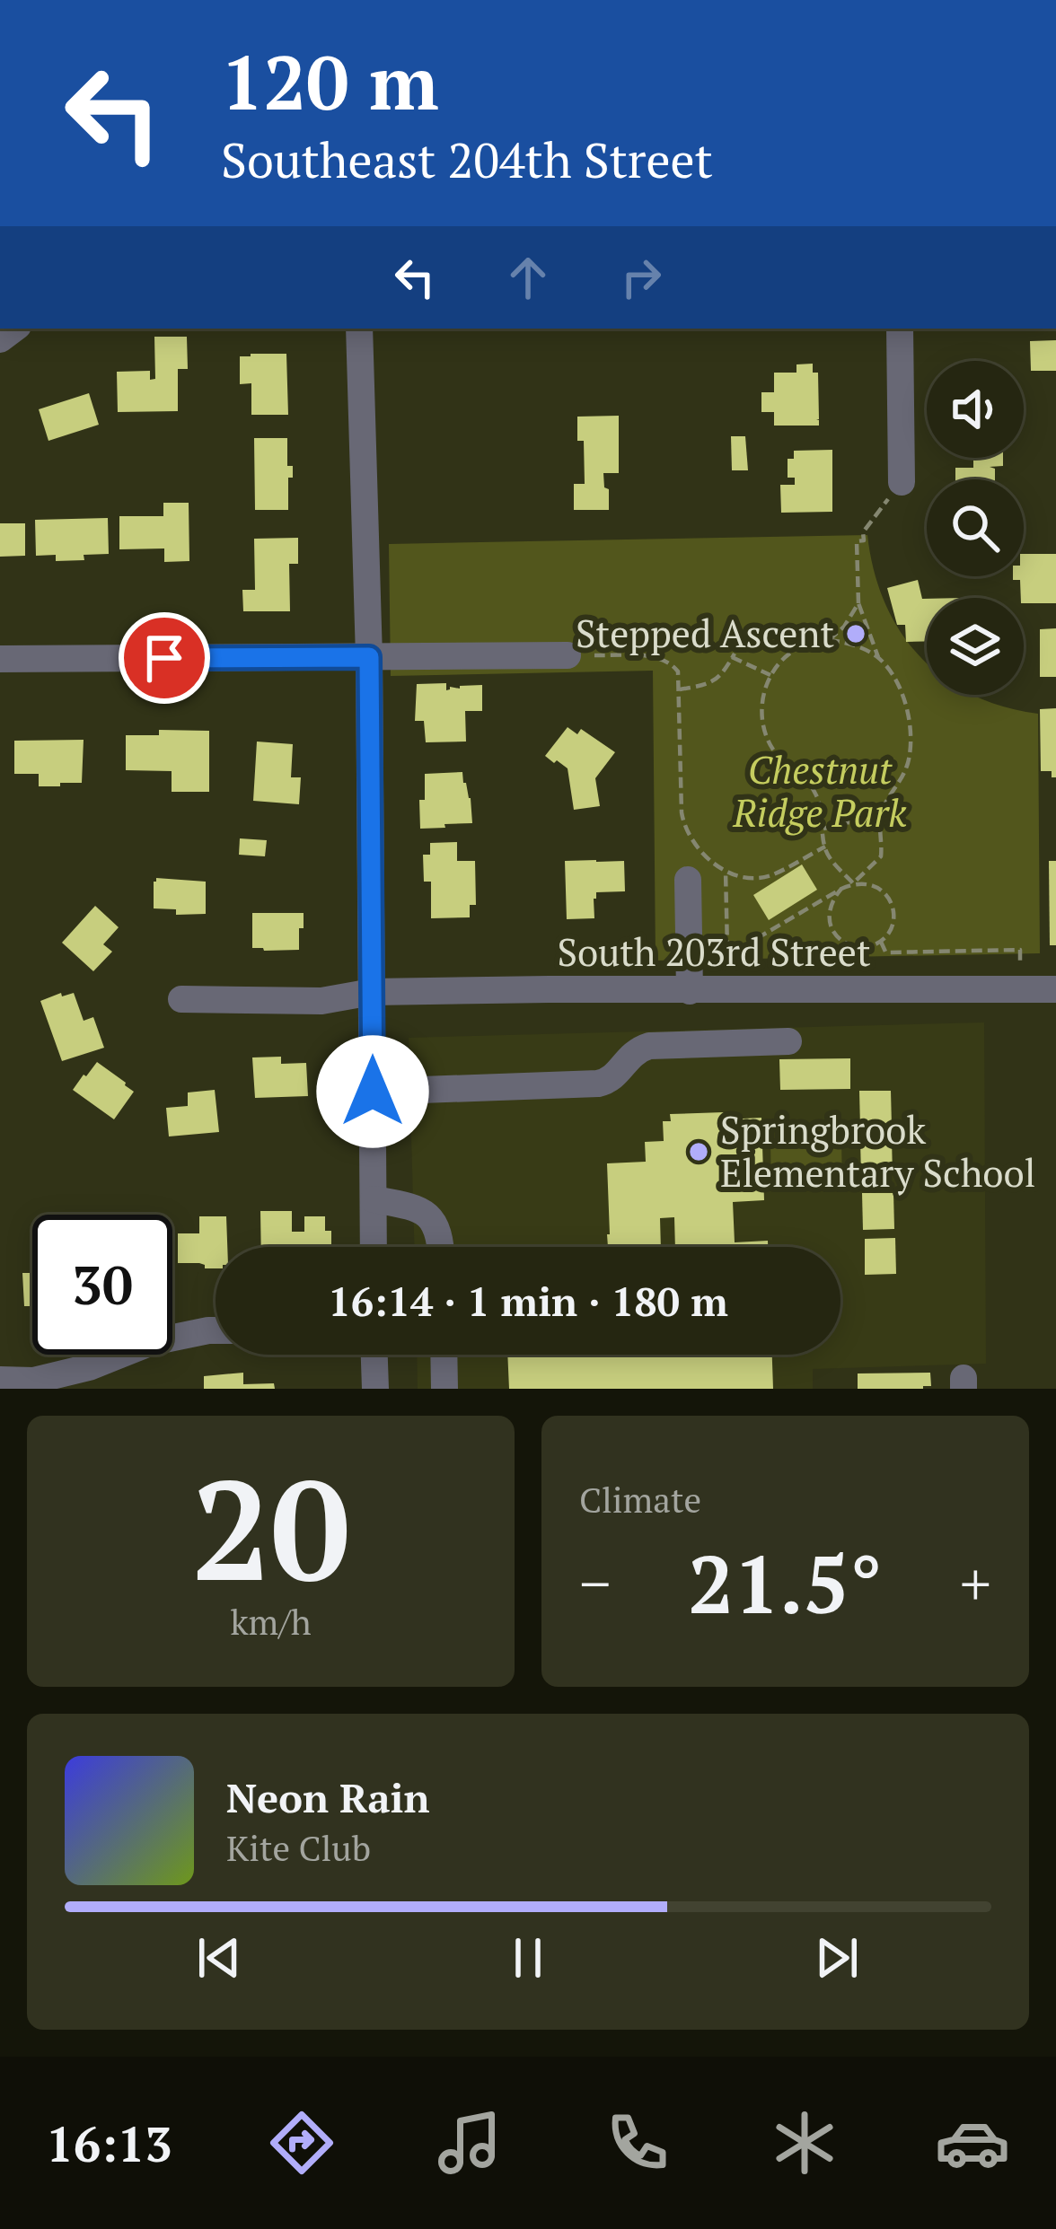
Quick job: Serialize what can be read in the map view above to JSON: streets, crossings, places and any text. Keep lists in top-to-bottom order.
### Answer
{
  "streets": {
    "street": ["South 203rd Street"]
  },
  "parks": ["Chestnut Ridge Park"],
  "places": ["Stepped Ascent", "Springbrook Elementary School"],
  "page": {
    "turn": ["120 m", "Southeast 204th Street"],
    "limit": "30",
    "trip": "16:14 · 1 min · 180 m",
    "tile": [
      ["20", "km/h"],
      "Climate"
    ],
    "heat": ["−", "21.5°", "+"],
    "song": ["Neon Rain", "Kite Club"],
    "tabs": "16:13"
  }
}
